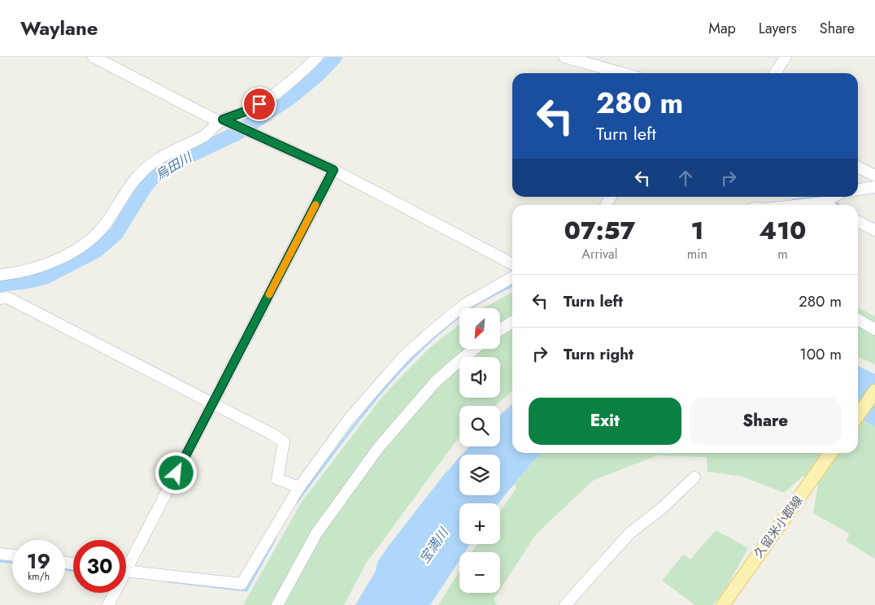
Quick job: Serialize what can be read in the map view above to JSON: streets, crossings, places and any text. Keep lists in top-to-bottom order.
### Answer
{
  "streets": {
    "main road": ["久留米小郡線"]
  },
  "water": ["烏田川", "宝満川"],
  "north": "bottom left",
  "page": {
    "header": "Waylane",
    "nav": ["Map", "Layers", "Share"],
    "turn": ["280 m", "Turn left"],
    "eta": [
      "07:57",
      "Arrival",
      "1",
      "min",
      "410",
      "m"
    ],
    "list": [
      {
        "name": "Turn left",
        "value": "280 m"
      },
      {
        "name": "Turn right",
        "value": "100 m"
      }
    ],
    "map_buttons": ["+", "−"],
    "buttons": ["Exit", "Share"],
    "speed": "19 km/h",
    "limit": "30"
  }
}
